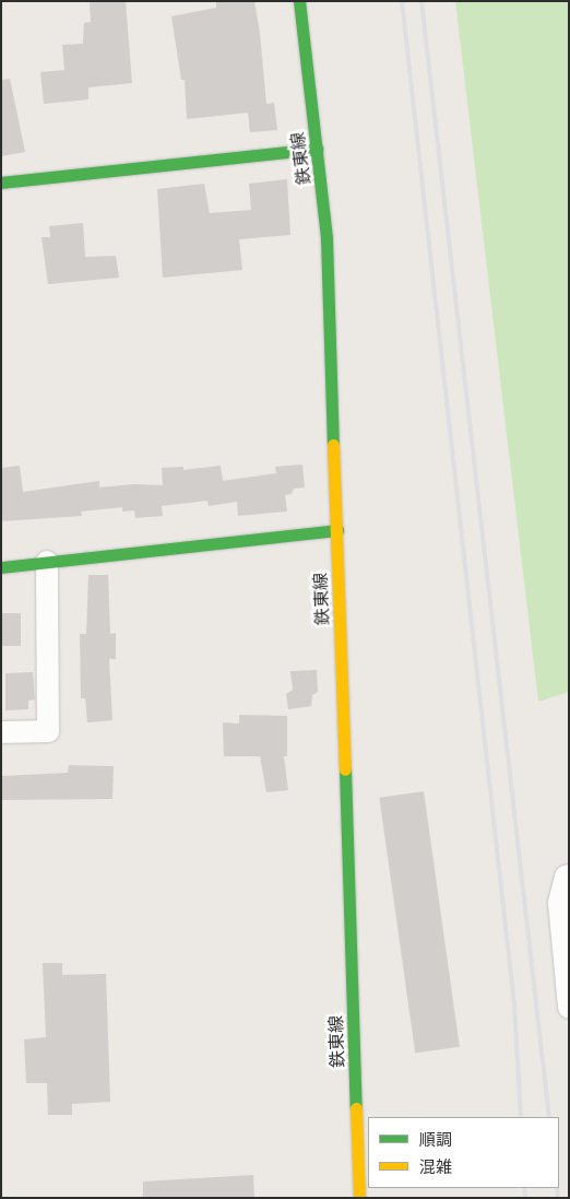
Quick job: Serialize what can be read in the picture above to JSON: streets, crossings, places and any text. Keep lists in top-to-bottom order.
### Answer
{
  "streets": {
    "street": ["鉄東線"]
  },
  "legend": ["順調", "混雑"]
}
